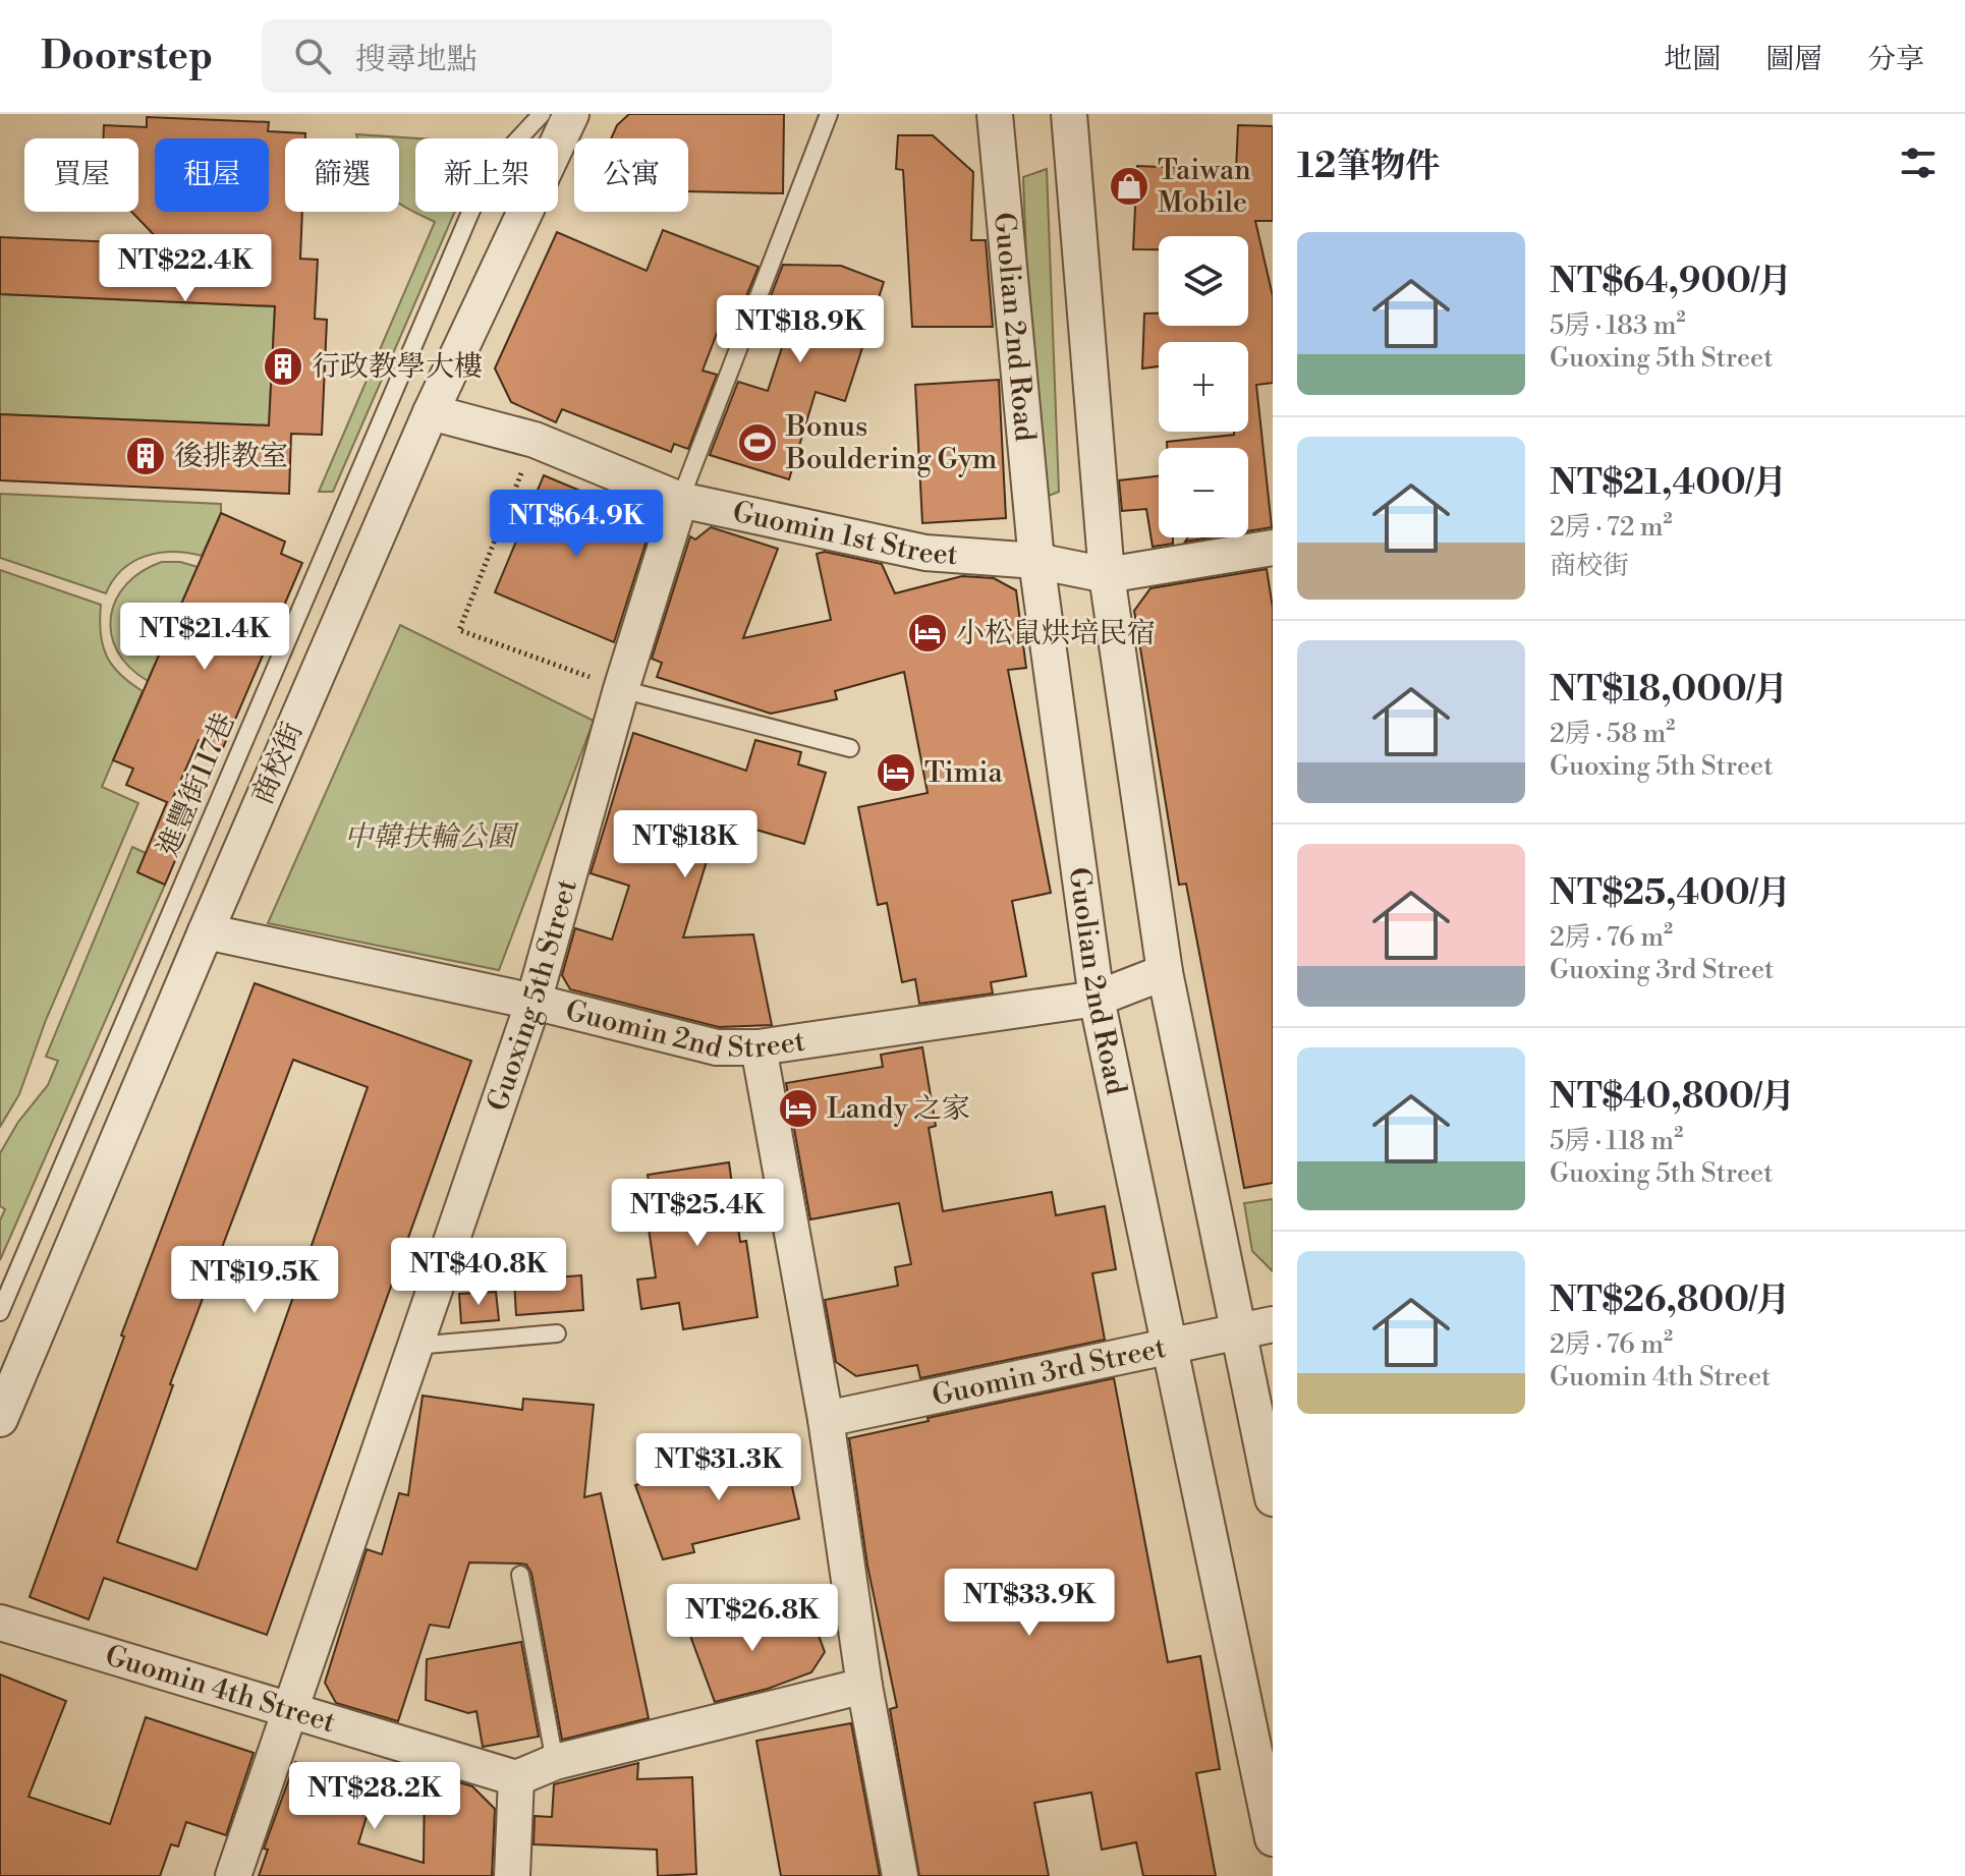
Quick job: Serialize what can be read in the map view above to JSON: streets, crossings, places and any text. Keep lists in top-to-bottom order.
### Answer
{
  "streets": {
    "street": [
      "Guolian 2nd Road",
      "Guomin 1st Street",
      "商校街",
      "Guoxing 5th Street",
      "Guomin 2nd Street",
      "Guomin 3rd Street",
      "Guomin 4th Street"
    ],
    "lane": ["進豐街117巷"]
  },
  "crossings": [
    ["Guolian 2nd Road", "Guomin 1st Street"],
    ["Guolian 2nd Road", "Guomin 2nd Street"],
    ["Guolian 2nd Road", "Guomin 3rd Street"],
    ["Guomin 1st Street", "商校街"],
    ["Guomin 1st Street", "Guoxing 5th Street"],
    ["商校街", "Guomin 2nd Street"],
    ["Guoxing 5th Street", "Guomin 2nd Street"],
    ["Guoxing 5th Street", "Guomin 4th Street"]
  ],
  "parks": ["中韓扶輪公園"],
  "places": {
    "shop": ["Taiwan Mobile"],
    "building": ["行政教學大樓", "後排教室"],
    "sports": ["Bonus Bouldering Gym"],
    "hotel": ["小松鼠烘培民宿", "Timia", "Landy 之家"]
  },
  "page": {
    "header": "Doorstep",
    "search": "搜尋地點",
    "nav": ["地圖", "圖層", "分享"],
    "heading": "12筆物件",
    "chip": [
      "買屋",
      "租屋",
      "篩選",
      "新上架",
      "公寓"
    ],
    "list": [
      {
        "name": "NT$64,900/月",
        "note": "5房 · 183 m² · Guoxing 5th Street"
      },
      {
        "name": "NT$21,400/月",
        "note": "2房 · 72 m² · 商校街"
      },
      {
        "name": "NT$18,000/月",
        "note": "2房 · 58 m² · Guoxing 5th Street"
      },
      {
        "name": "NT$25,400/月",
        "note": "2房 · 76 m² · Guoxing 3rd Street"
      },
      {
        "name": "NT$40,800/月",
        "note": "5房 · 118 m² · Guoxing 5th Street"
      },
      {
        "name": "NT$26,800/月",
        "note": "2房 · 76 m² · Guomin 4th Street"
      }
    ],
    "price": [
      "NT$22.4K",
      "NT$18.9K",
      "NT$64.9K",
      "NT$21.4K",
      "NT$18K",
      "NT$25.4K",
      "NT$40.8K",
      "NT$19.5K",
      "NT$31.3K",
      "NT$33.9K",
      "NT$26.8K",
      "NT$28.2K"
    ],
    "map_buttons": ["+", "−"]
  }
}
